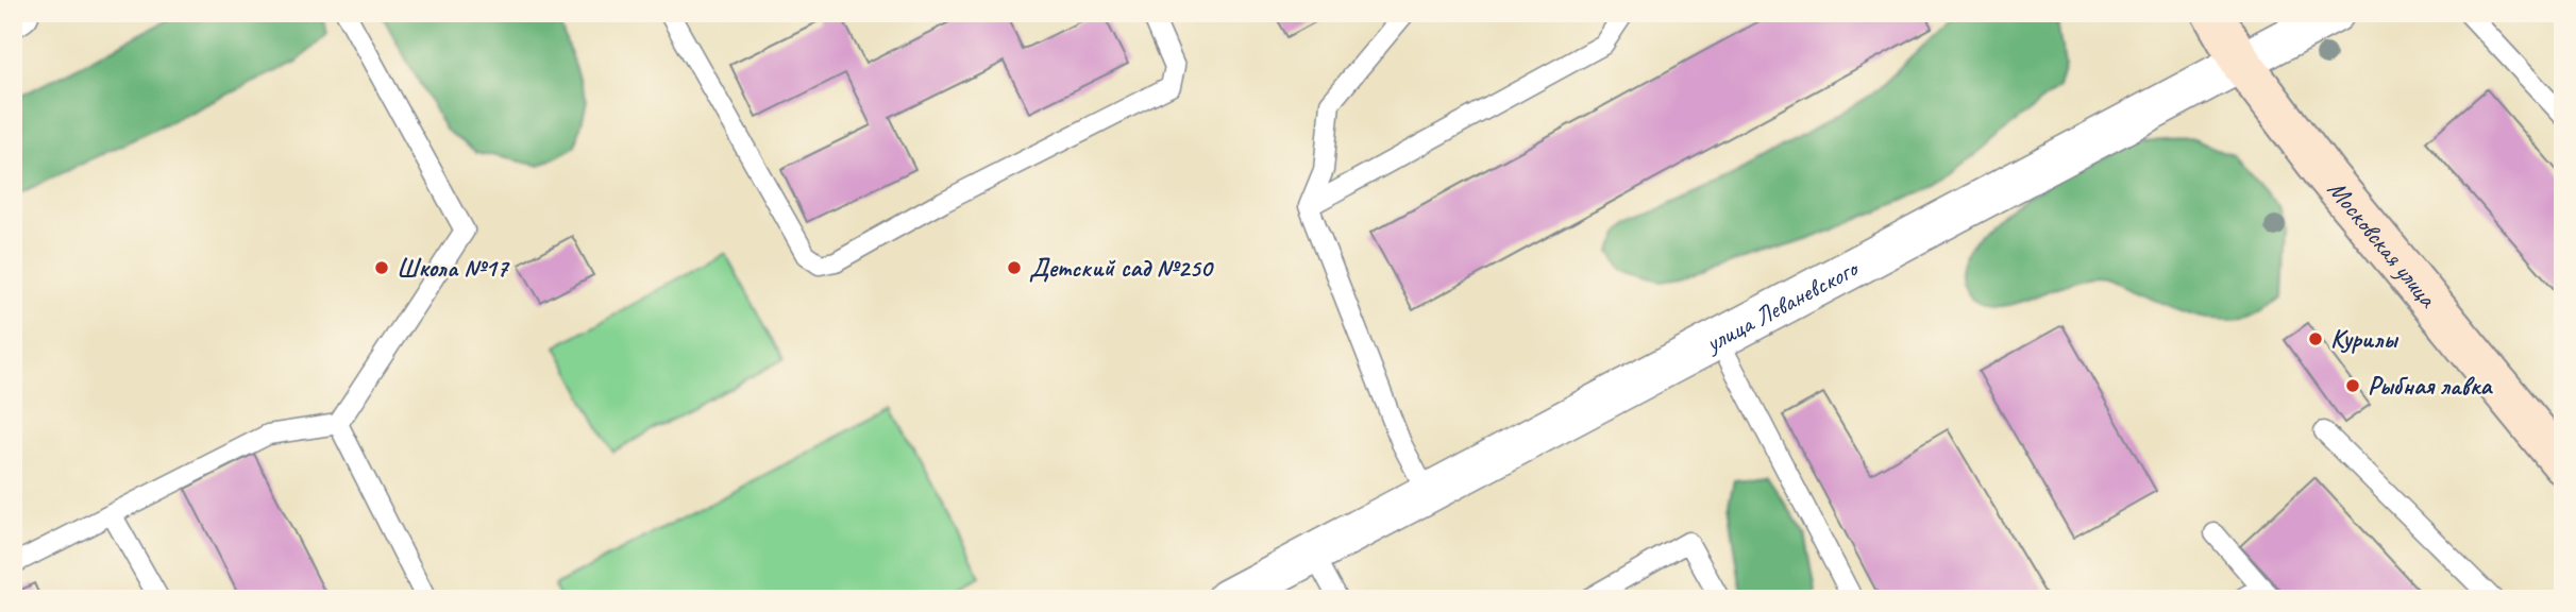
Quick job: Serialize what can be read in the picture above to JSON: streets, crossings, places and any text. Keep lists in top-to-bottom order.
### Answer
{
  "streets": {
    "street": ["Московская улица", "улица Леваневского"]
  },
  "crossings": [
    ["Московская улица", "улица Леваневского"]
  ],
  "places": [
    "Школа №17",
    "Детский сад №250",
    "Курилы",
    "Рыбная лавка"
  ]
}
